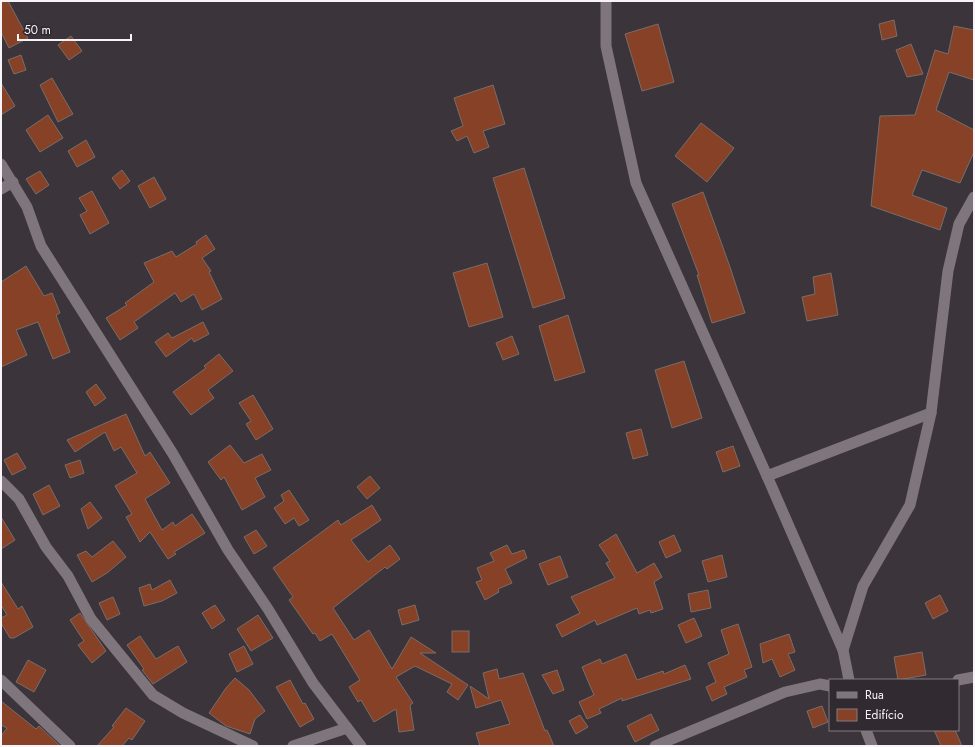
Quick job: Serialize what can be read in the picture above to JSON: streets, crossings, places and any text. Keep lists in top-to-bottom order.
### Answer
{
  "legend": ["Rua", "Edifício"],
  "scale_bar": "50 m"
}
